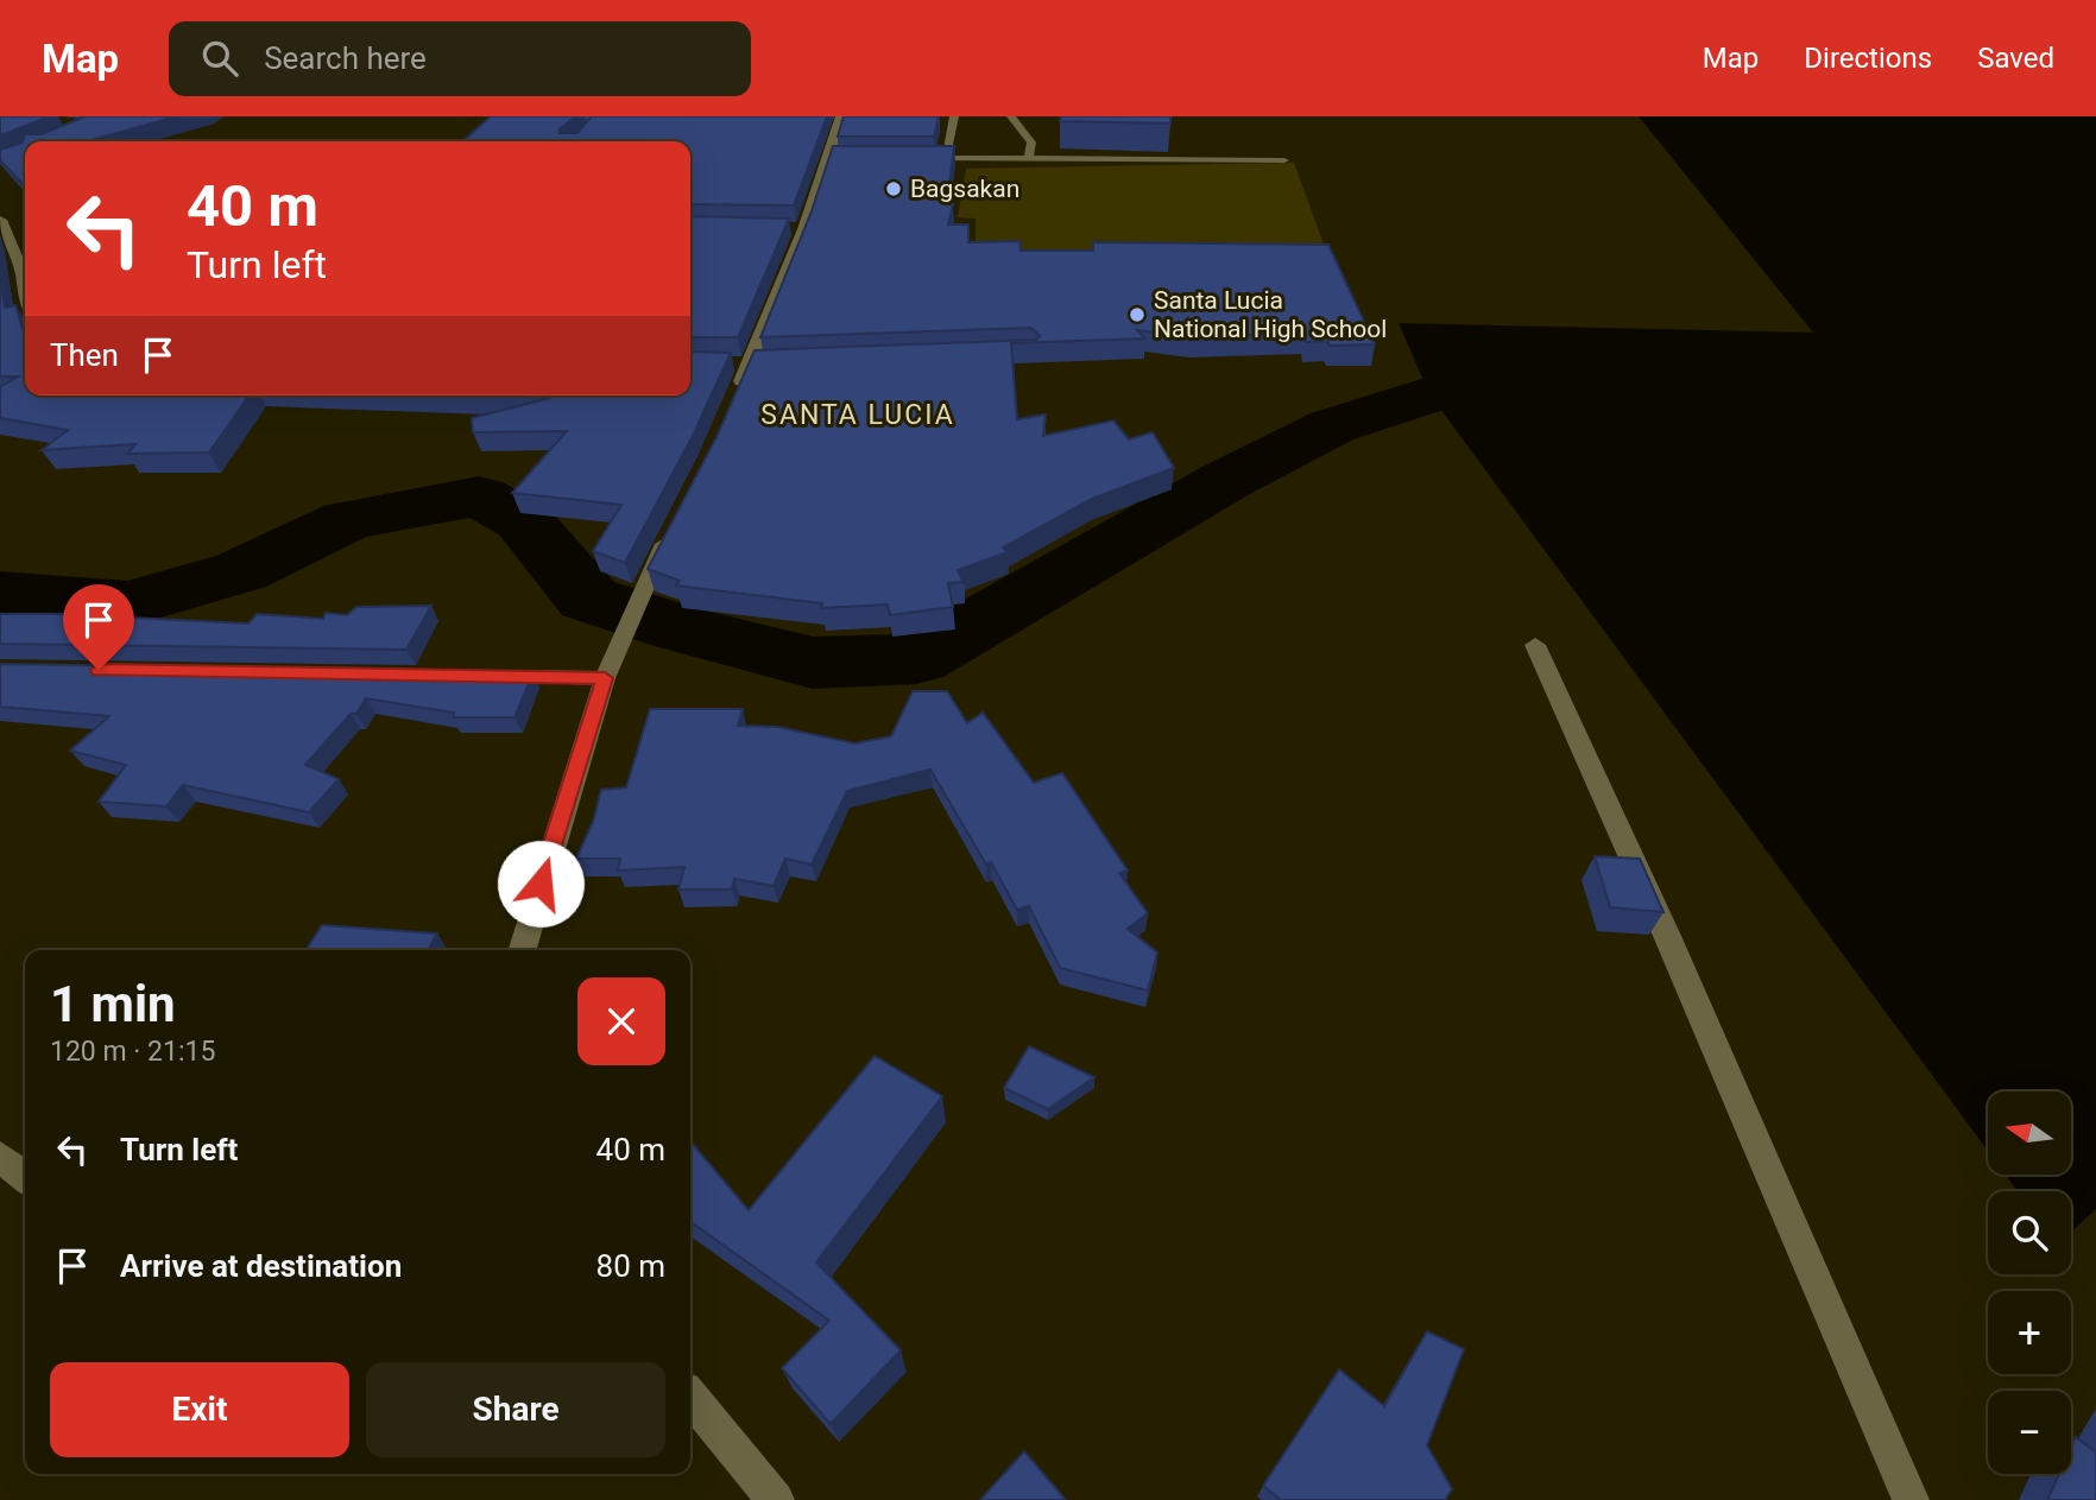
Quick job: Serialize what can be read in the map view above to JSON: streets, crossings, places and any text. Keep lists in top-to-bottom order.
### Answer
{
  "districts": ["SANTA LUCIA"],
  "places": ["Bagsakan", "Santa Lucia National High School"],
  "north": "left",
  "page": {
    "header": "Map",
    "search": "Search here",
    "nav": ["Map", "Directions", "Saved"],
    "turn": ["40 m", "Turn left"],
    "then": "Then",
    "heading": ["1 min", "120 m · 21:15"],
    "map_buttons": ["+", "−"],
    "list": [
      {
        "name": "Turn left",
        "value": "40 m"
      },
      {
        "name": "Arrive at destination",
        "value": "80 m"
      }
    ],
    "buttons": ["Exit", "Share"]
  }
}
